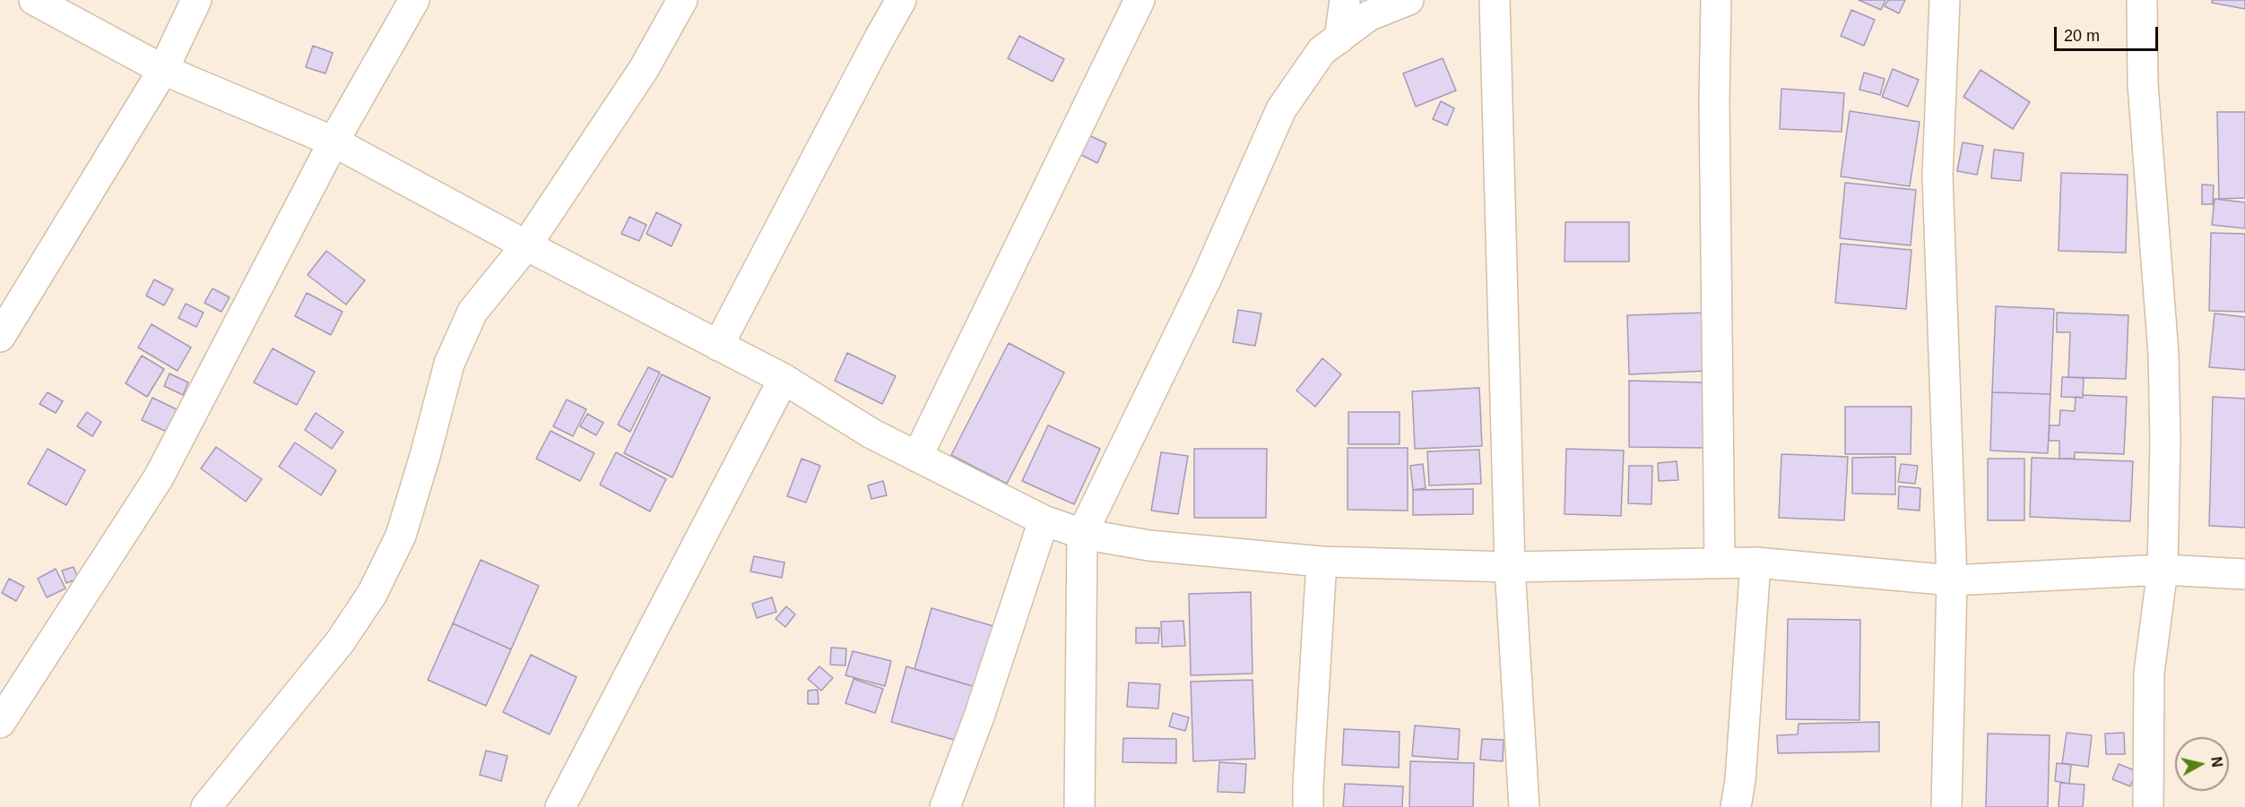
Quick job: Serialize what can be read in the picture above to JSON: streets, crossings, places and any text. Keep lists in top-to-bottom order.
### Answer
{
  "scale_bar": "20 m",
  "north": "right"
}
